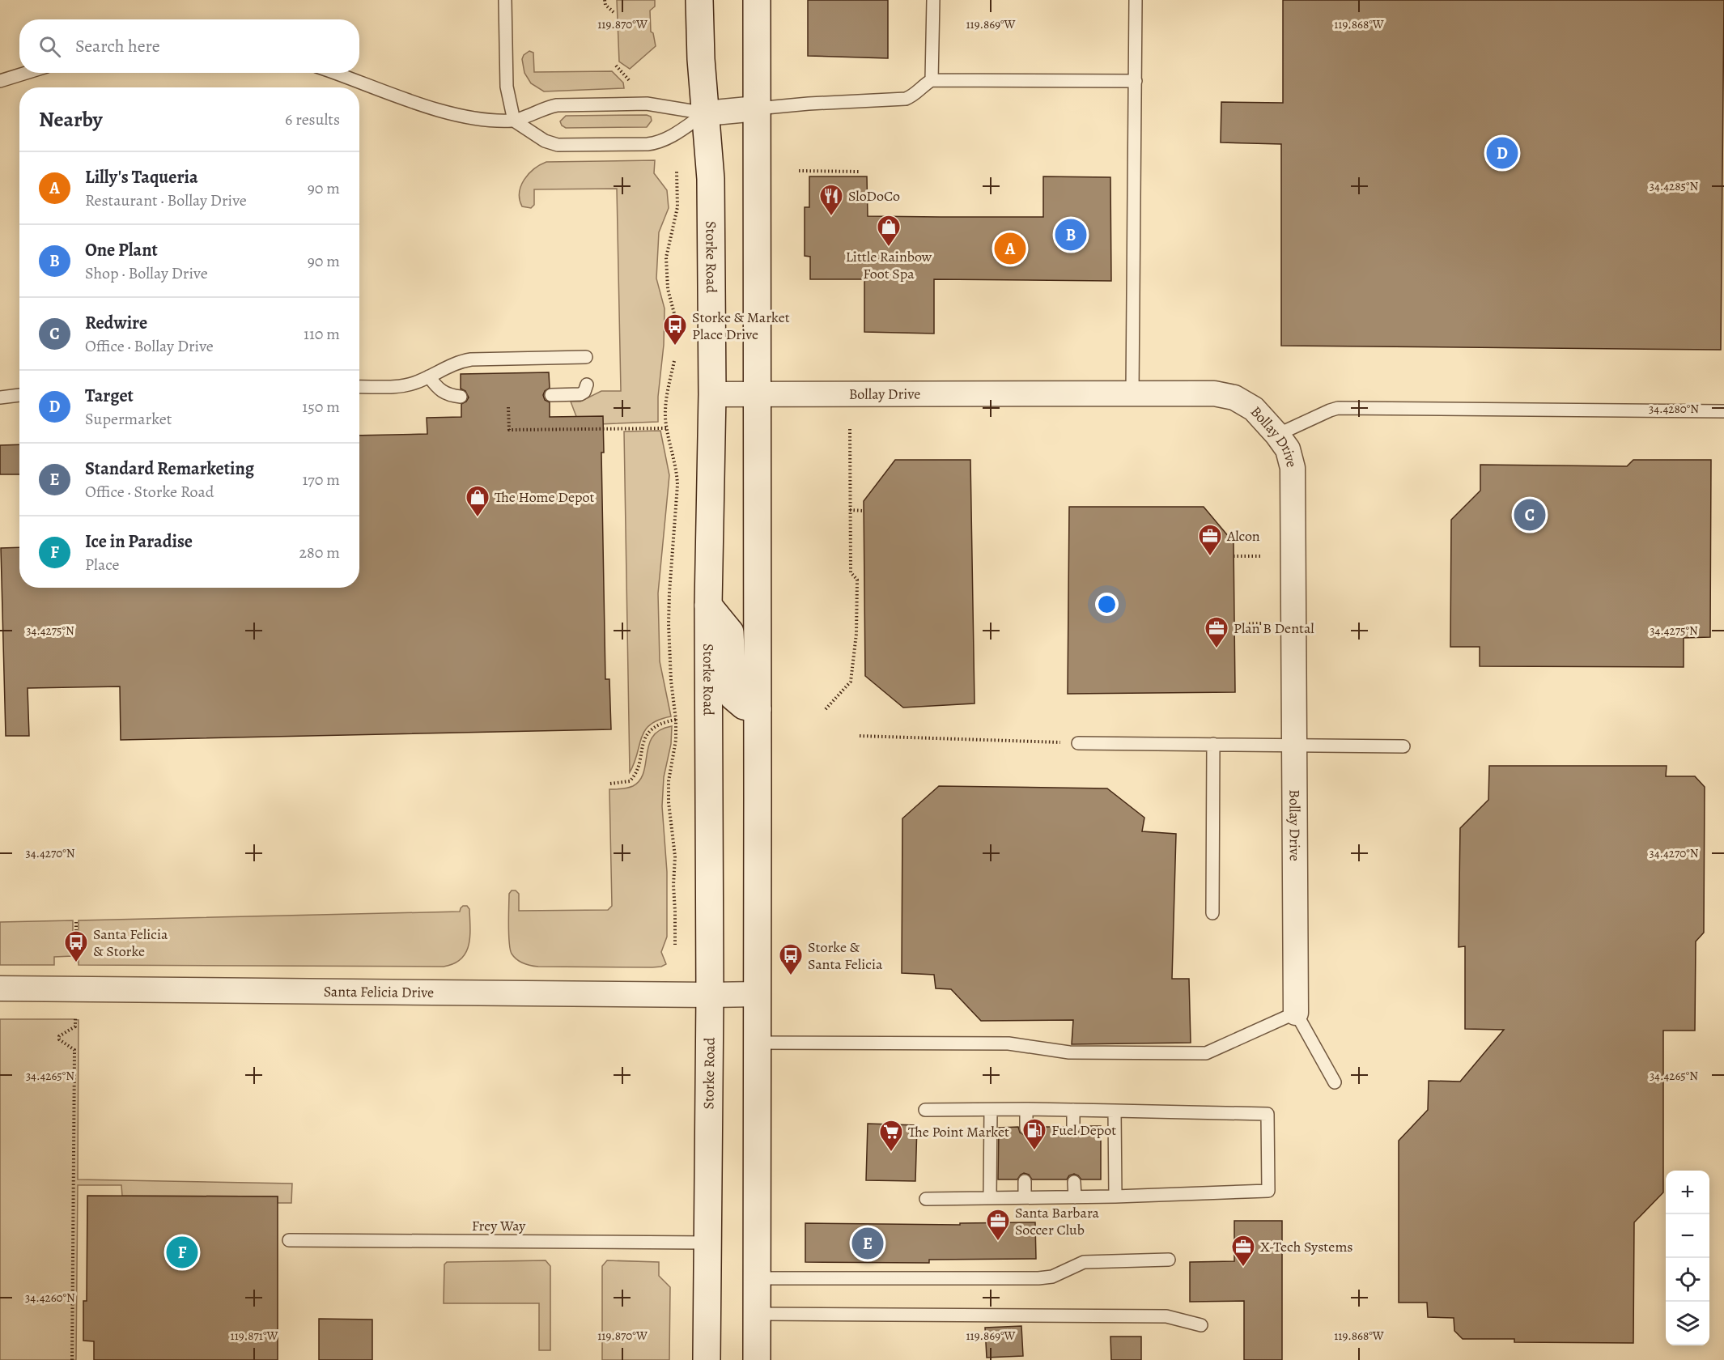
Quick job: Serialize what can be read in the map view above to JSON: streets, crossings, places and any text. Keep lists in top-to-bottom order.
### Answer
{
  "streets": {
    "main road": ["Storke Road"],
    "street": ["Bollay Drive", "Santa Felicia Drive"],
    "lane": ["Frey Way"]
  },
  "crossings": [
    ["Storke Road", "Bollay Drive"],
    ["Storke Road", "Santa Felicia Drive"],
    ["Storke Road", "Frey Way"]
  ],
  "places": {
    "restaurant": ["SloDoCo"],
    "shop": ["Little Rainbow Foot Spa", "The Home Depot"],
    "bus stop": ["Storke & Market Place Drive", "Santa Felicia & Storke", "Storke & Santa Felicia"],
    "office": [
      "Alcon",
      "Plan B Dental",
      "Santa Barbara Soccer Club",
      "X-Tech Systems"
    ],
    "fuel station": ["Fuel Depot"],
    "supermarket": ["The Point Market"]
  },
  "page": {
    "search": "Search here",
    "heading": ["Nearby", "6 results"],
    "pins": [
      "D",
      "B",
      "A",
      "C",
      "E",
      "F"
    ],
    "list": [
      {
        "mark": "A",
        "name": "Lilly's Taqueria",
        "note": "Restaurant · Bollay Drive",
        "value": "90 m"
      },
      {
        "mark": "B",
        "name": "One Plant",
        "note": "Shop · Bollay Drive",
        "value": "90 m"
      },
      {
        "mark": "C",
        "name": "Redwire",
        "note": "Office · Bollay Drive",
        "value": "110 m"
      },
      {
        "mark": "D",
        "name": "Target",
        "note": "Supermarket",
        "value": "150 m"
      },
      {
        "mark": "E",
        "name": "Standard Remarketing",
        "note": "Office · Storke Road",
        "value": "170 m"
      },
      {
        "mark": "F",
        "name": "Ice in Paradise",
        "note": "Place",
        "value": "280 m"
      }
    ],
    "map_buttons": ["+", "−"]
  },
  "coordinates": [
    "119.870°W",
    "119.869°W",
    "119.868°W",
    "34.4285°N",
    "34.4280°N",
    "34.4275°N",
    "34.4270°N",
    "34.4265°N",
    "34.4260°N",
    "119.871°W"
  ]
}
